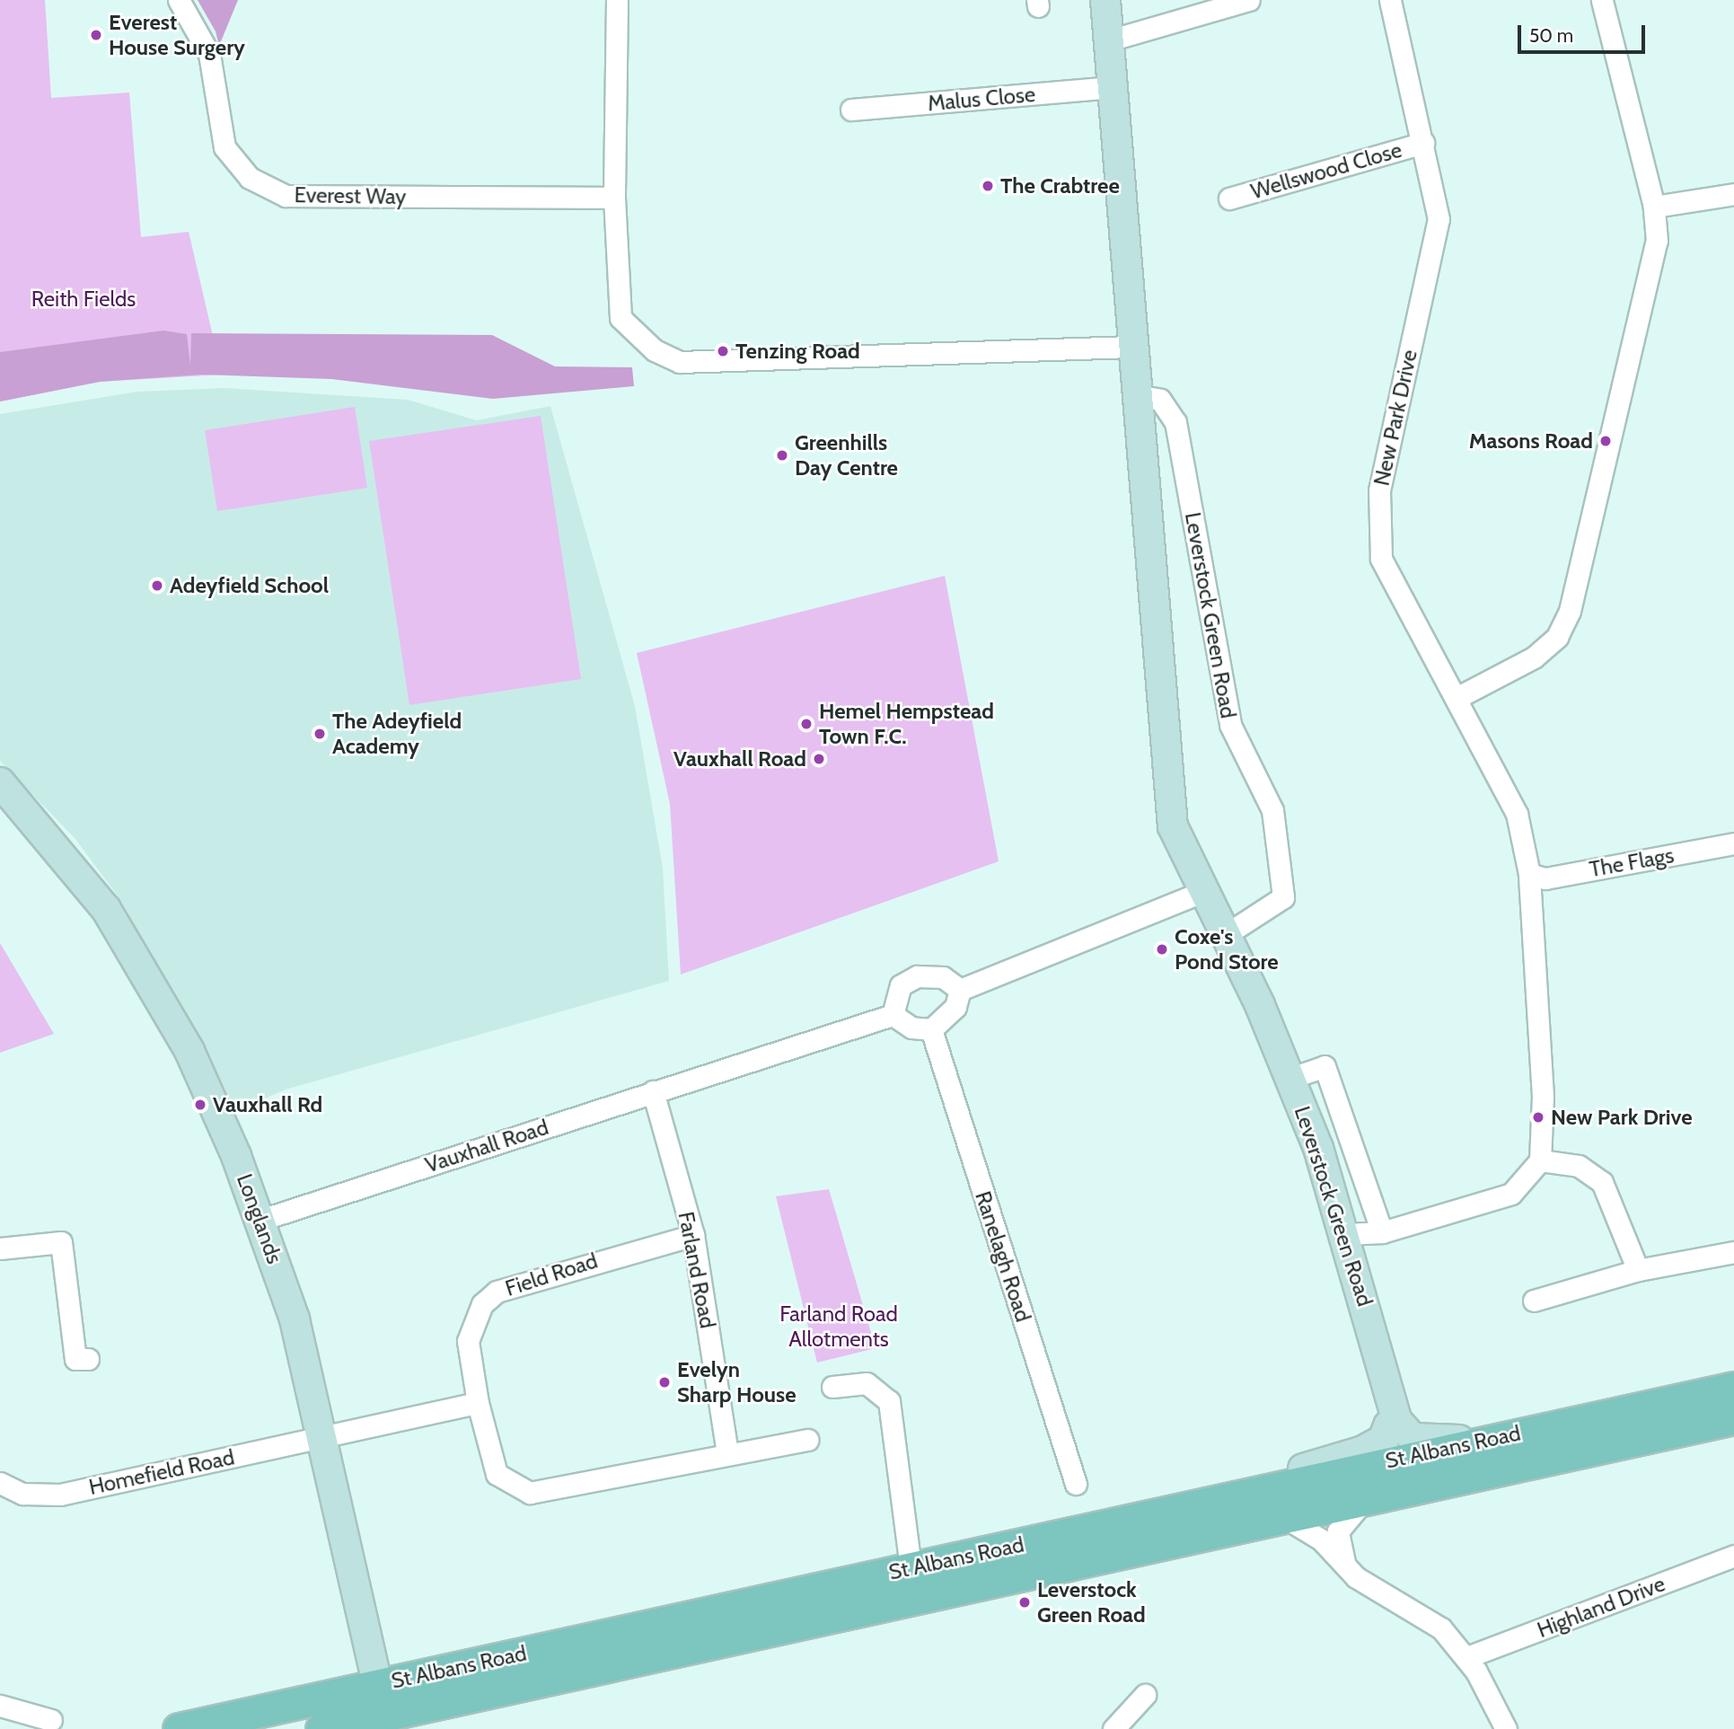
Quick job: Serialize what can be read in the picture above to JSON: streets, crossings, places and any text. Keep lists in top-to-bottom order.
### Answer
{
  "streets": {
    "main road": ["St Albans Road"],
    "street": [
      "Malus Close",
      "Wellswood Close",
      "Everest Way",
      "New Park Drive",
      "Leverstock Green Road",
      "The Flags",
      "Vauxhall Road",
      "Longlands",
      "Ranelagh Road",
      "Farland Road",
      "Field Road",
      "Homefield Road",
      "Highland Drive"
    ]
  },
  "crossings": [
    ["Malus Close", "Leverstock Green Road"],
    ["Wellswood Close", "New Park Drive"],
    ["New Park Drive", "The Flags"],
    ["Leverstock Green Road", "St Albans Road"],
    ["Vauxhall Road", "Longlands"],
    ["Vauxhall Road", "Ranelagh Road"],
    ["Vauxhall Road", "Farland Road"],
    ["Longlands", "St Albans Road"],
    ["Longlands", "Homefield Road"],
    ["Farland Road", "Field Road"]
  ],
  "parks": ["Reith Fields", "Farland Road Allotments"],
  "places": [
    "Everest House Surgery",
    "The Crabtree",
    "Tenzing Road",
    "Masons Road",
    "Greenhills Day Centre",
    "Adeyfield School",
    "Hemel Hempstead Town F.C.",
    "The Adeyfield Academy",
    "Vauxhall Road",
    "Coxe's Pond Store",
    "Vauxhall Rd",
    "New Park Drive",
    "Evelyn Sharp House",
    "Leverstock Green Road"
  ],
  "scale_bar": "50 m"
}
